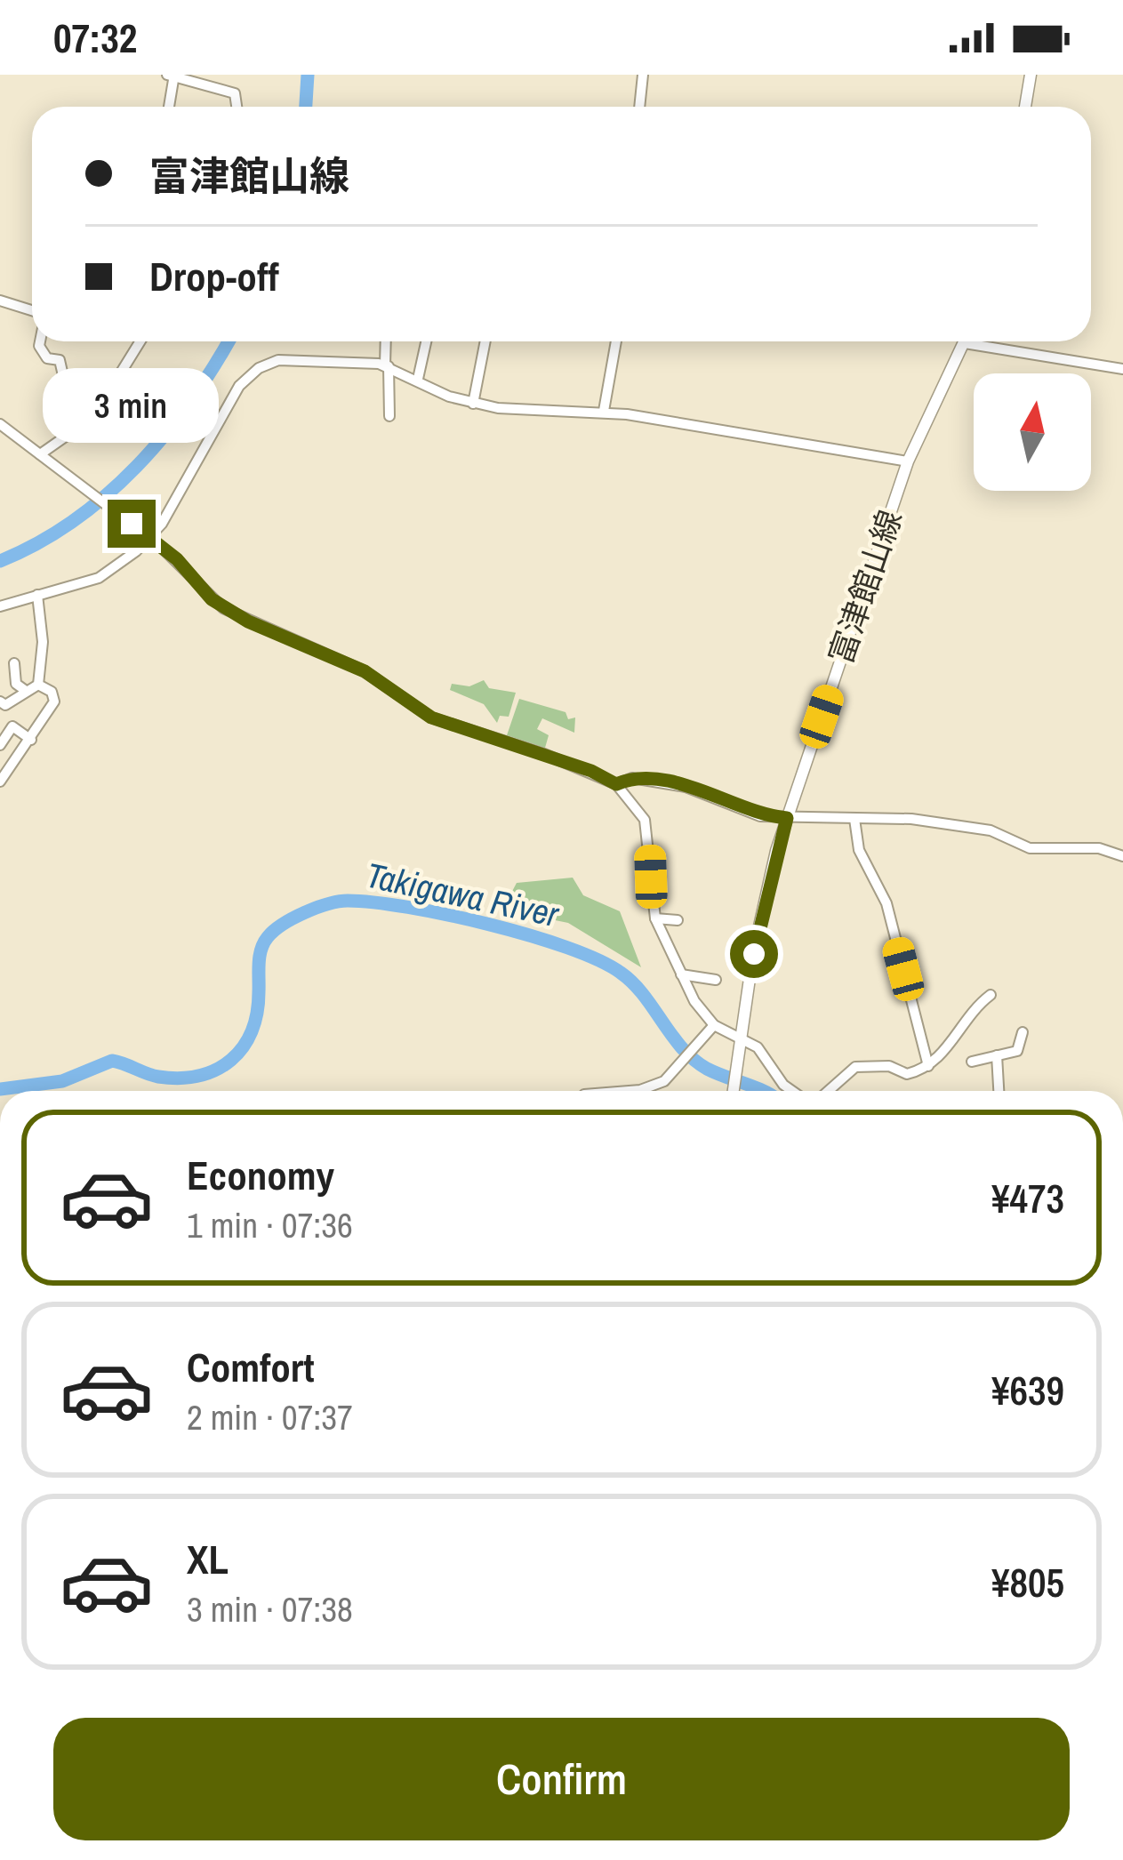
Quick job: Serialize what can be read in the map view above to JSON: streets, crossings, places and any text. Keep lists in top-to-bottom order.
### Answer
{
  "streets": {
    "main road": ["富津館山線"]
  },
  "water": ["Takigawa River"],
  "north": "top",
  "page": {
    "status": "07:32",
    "banner": ["富津館山線", "Drop-off"],
    "bubble": "3 min",
    "list": [
      {
        "name": "Economy",
        "note": "1 min · 07:36",
        "value": "¥473"
      },
      {
        "name": "Comfort",
        "note": "2 min · 07:37",
        "value": "¥639"
      },
      {
        "name": "XL",
        "note": "3 min · 07:38",
        "value": "¥805"
      }
    ],
    "buttons": "Confirm"
  }
}
